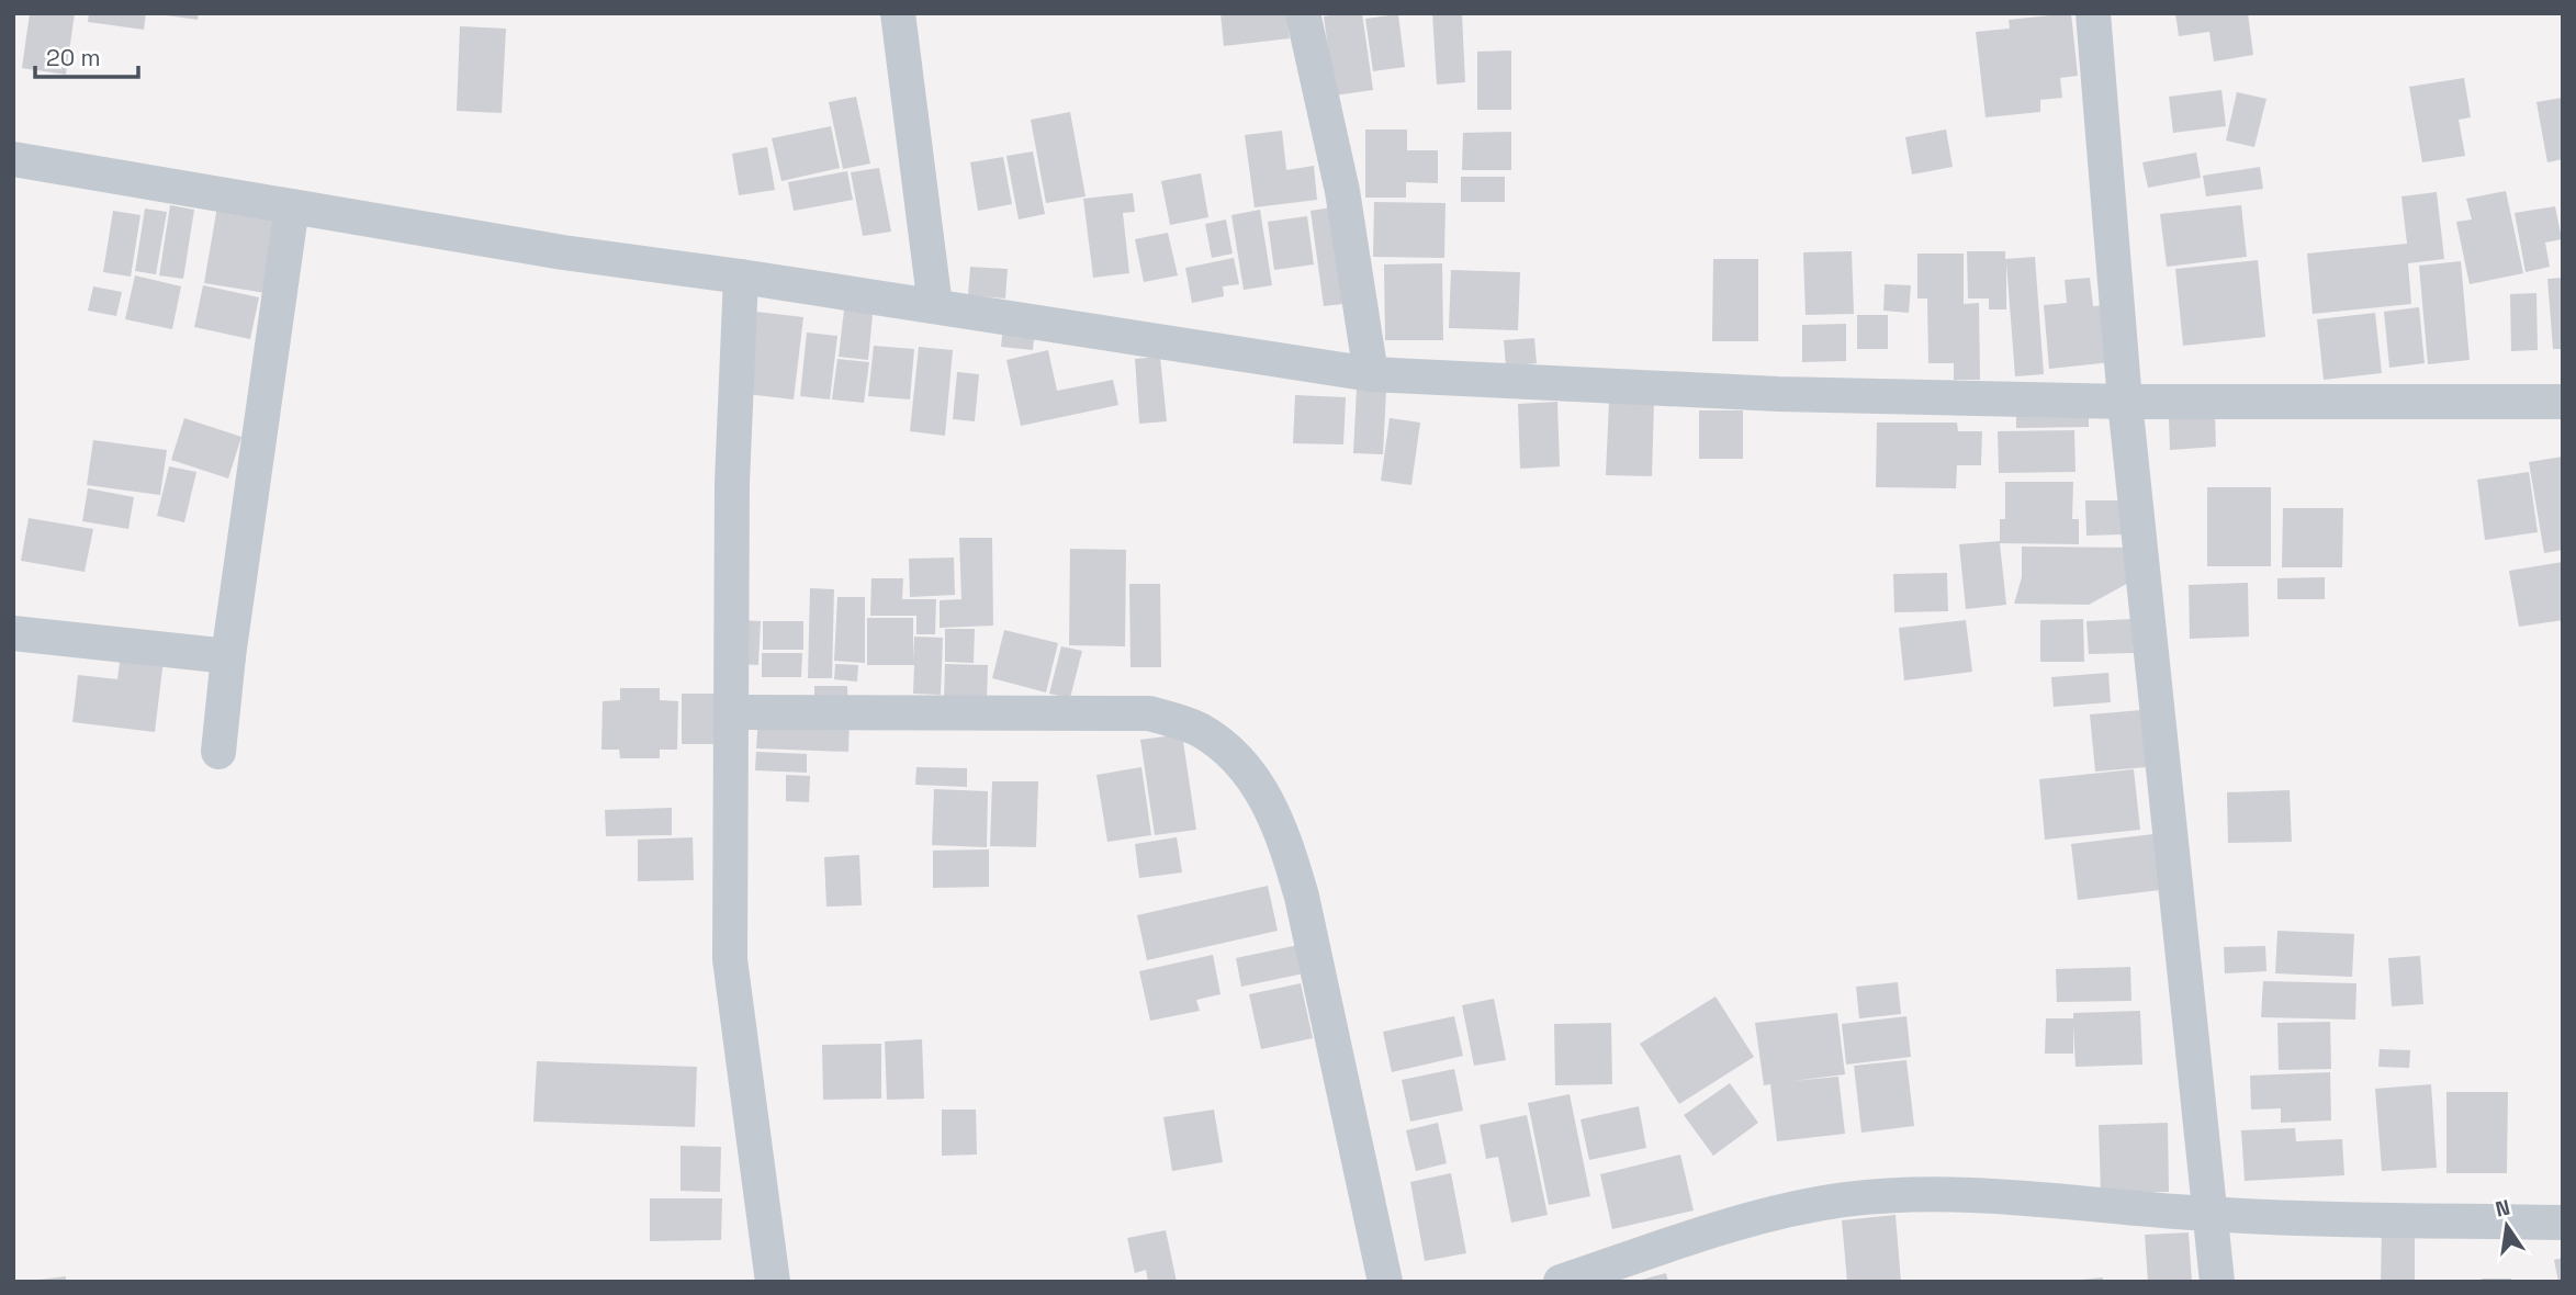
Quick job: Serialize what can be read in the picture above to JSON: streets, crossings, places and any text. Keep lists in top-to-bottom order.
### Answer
{
  "scale_bar": "20 m",
  "north": "top"
}
